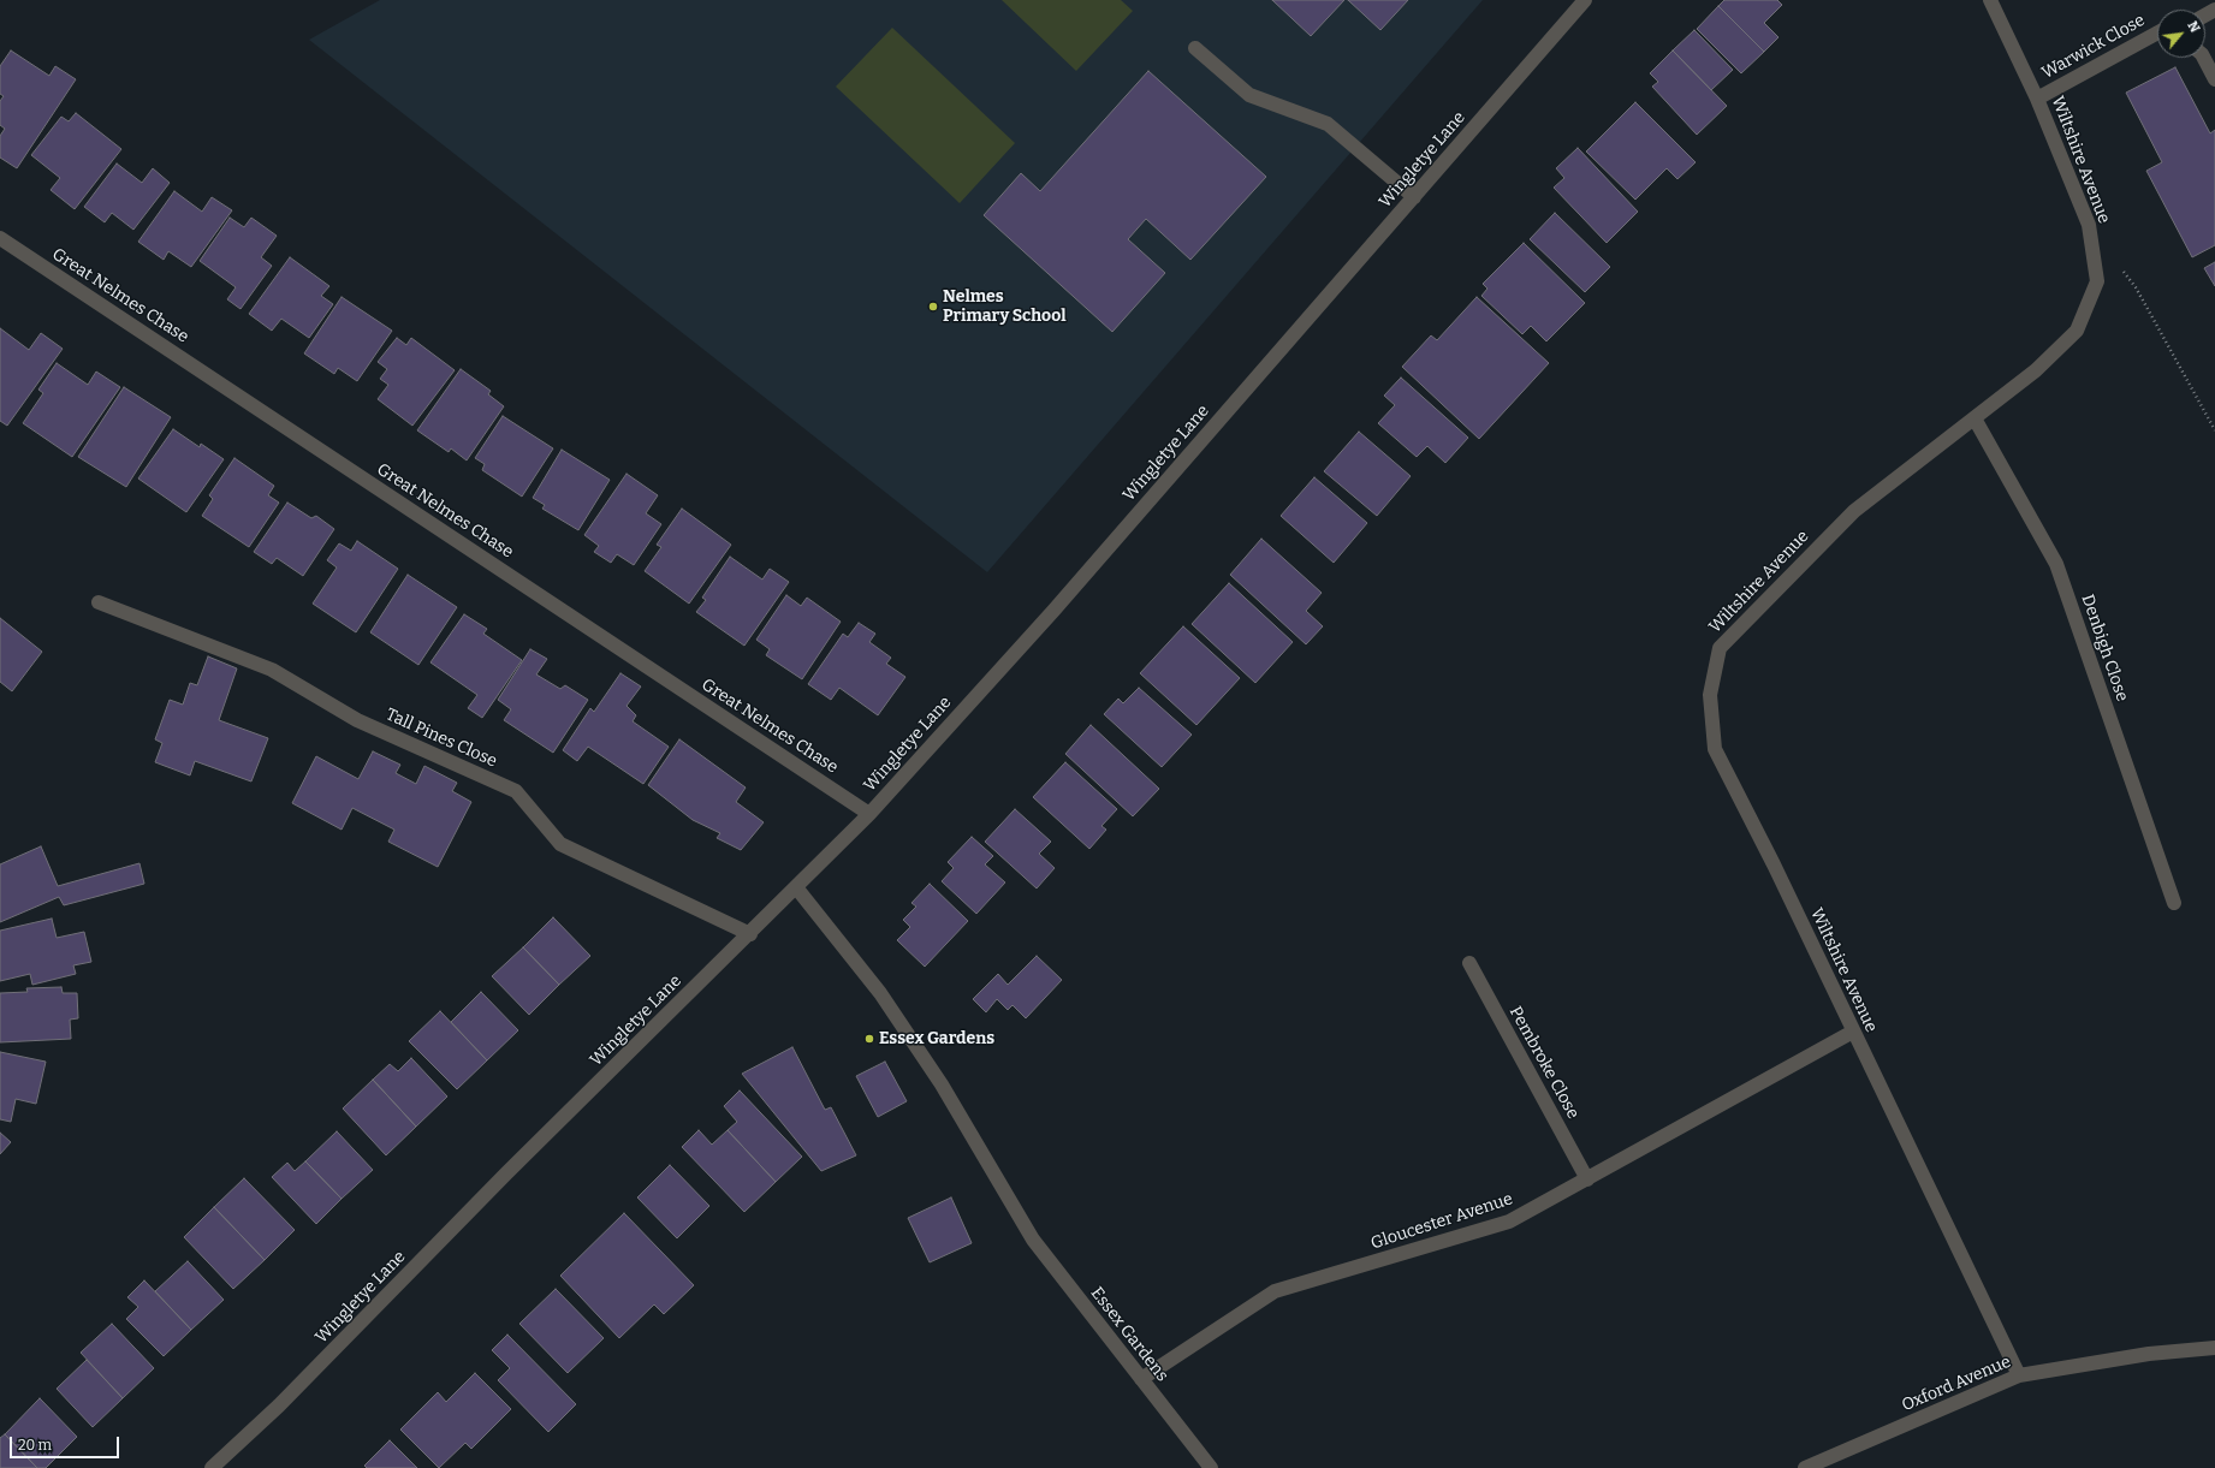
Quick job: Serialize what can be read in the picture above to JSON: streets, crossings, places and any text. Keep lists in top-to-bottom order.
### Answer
{
  "streets": {
    "street": [
      "Warwick Close",
      "Wingletye Lane",
      "Wiltshire Avenue",
      "Great Nelmes Chase",
      "Denbigh Close",
      "Tall Pines Close",
      "Pembroke Close",
      "Gloucester Avenue",
      "Essex Gardens",
      "Oxford Avenue"
    ]
  },
  "crossings": [
    ["Warwick Close", "Wiltshire Avenue"],
    ["Wingletye Lane", "Great Nelmes Chase"],
    ["Wingletye Lane", "Tall Pines Close"],
    ["Wingletye Lane", "Essex Gardens"],
    ["Wiltshire Avenue", "Denbigh Close"],
    ["Wiltshire Avenue", "Gloucester Avenue"],
    ["Wiltshire Avenue", "Oxford Avenue"],
    ["Pembroke Close", "Gloucester Avenue"],
    ["Gloucester Avenue", "Essex Gardens"]
  ],
  "places": ["Nelmes Primary School", "Essex Gardens"],
  "scale_bar": "20 m",
  "north": "top right"
}
